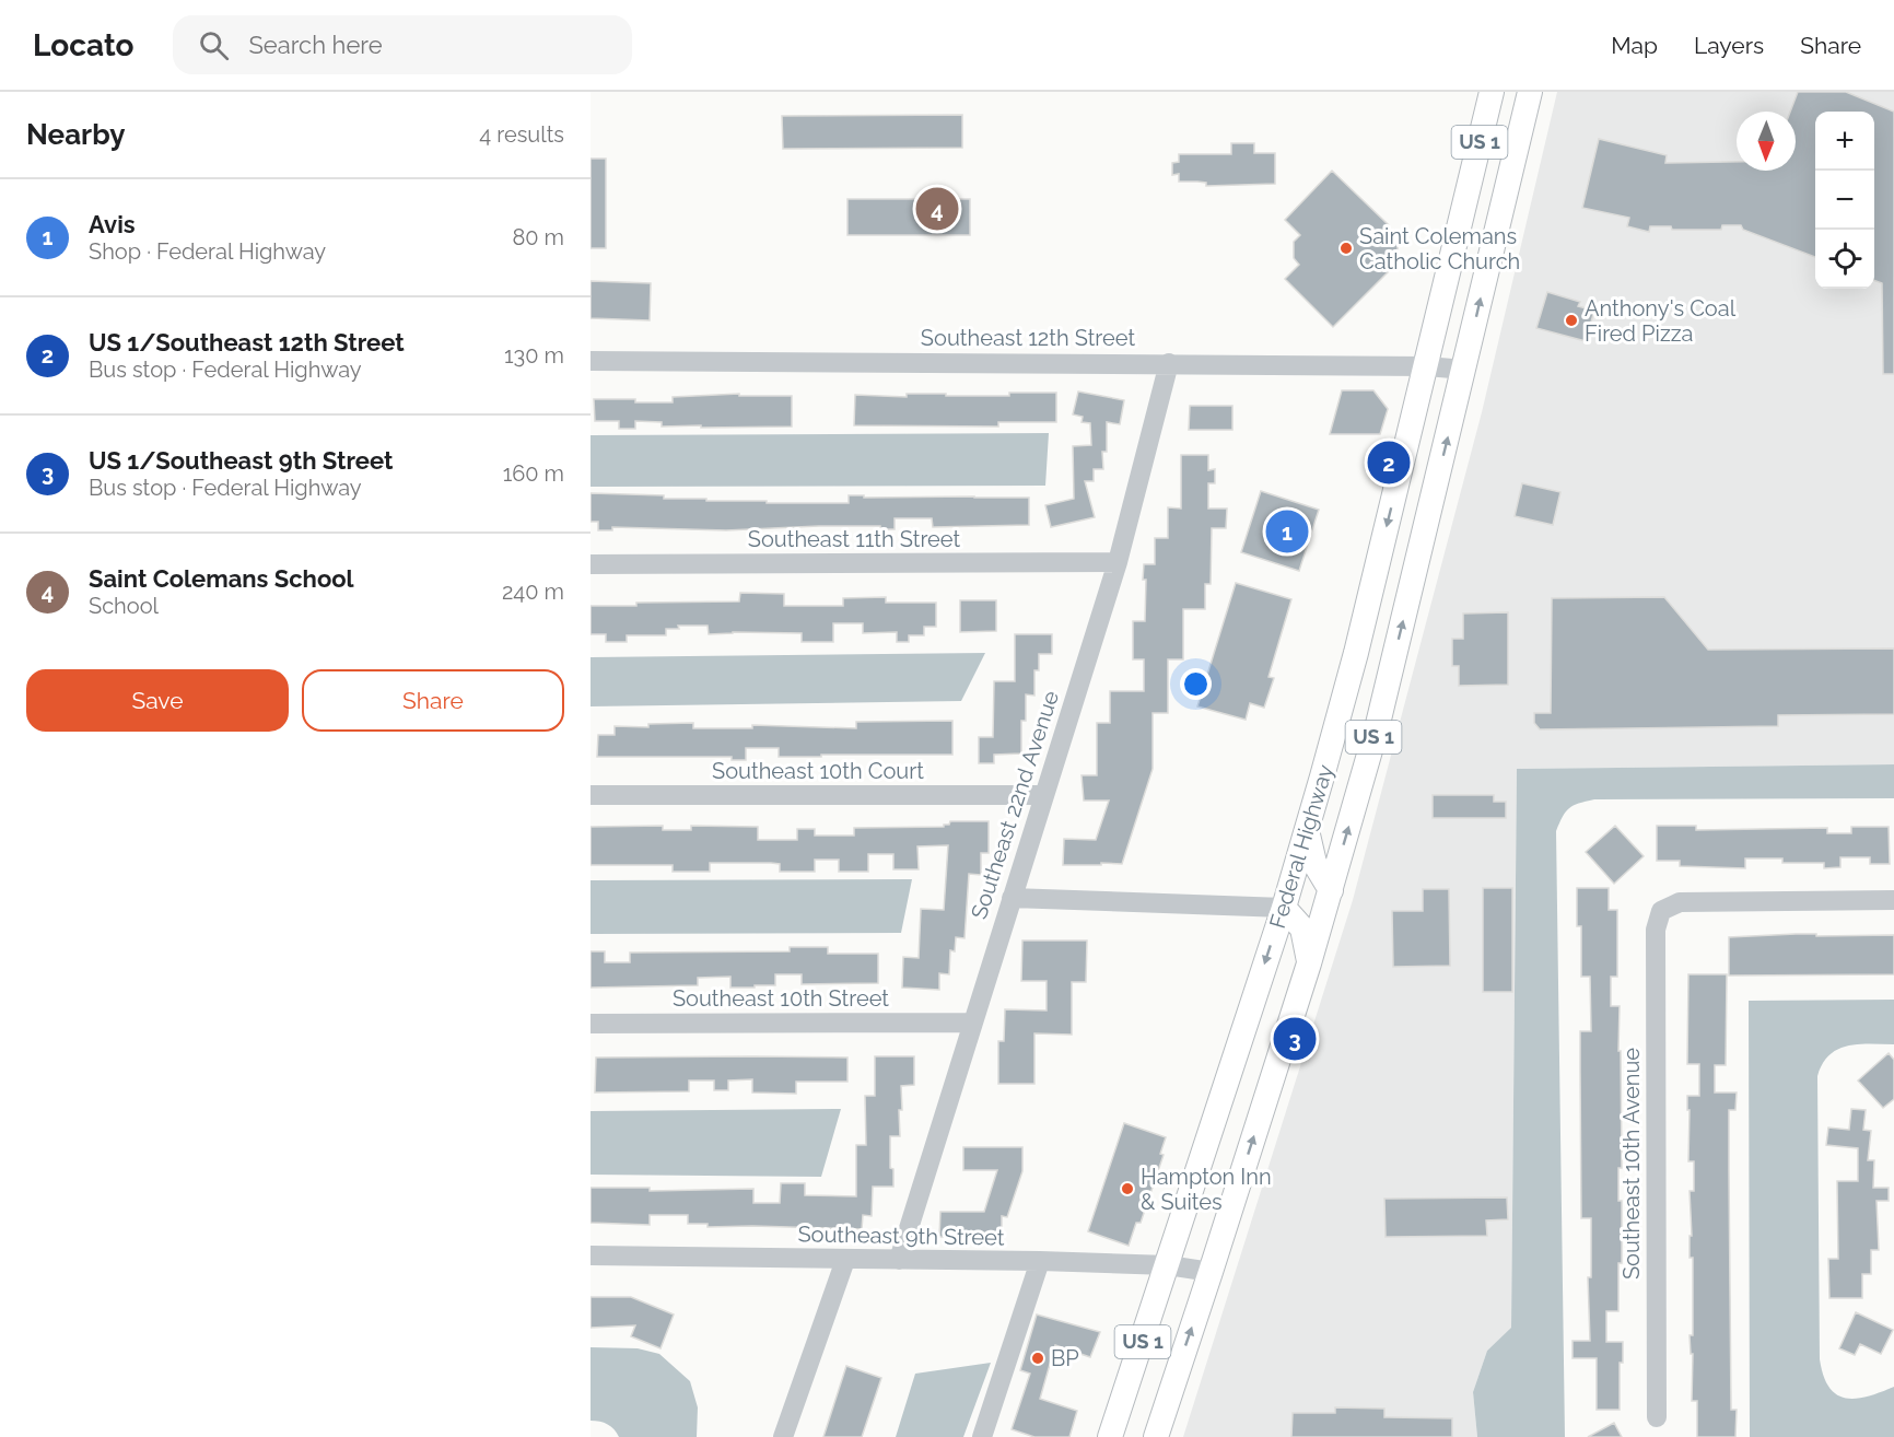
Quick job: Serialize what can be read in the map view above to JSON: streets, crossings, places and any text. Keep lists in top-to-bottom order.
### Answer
{
  "streets": {
    "main road": ["US 1", "Federal Highway"],
    "street": [
      "Southeast 12th Street",
      "Southeast 11th Street",
      "Southeast 10th Court",
      "Southeast 22nd Avenue",
      "Southeast 10th Street",
      "Southeast 10th Avenue",
      "Southeast 9th Street"
    ]
  },
  "crossings": [
    ["Southeast 12th Street", "Southeast 22nd Avenue"],
    ["Southeast 12th Street", "Federal Highway"],
    ["Southeast 11th Street", "Southeast 22nd Avenue"],
    ["Southeast 10th Court", "Southeast 22nd Avenue"],
    ["Southeast 22nd Avenue", "Southeast 10th Street"],
    ["Southeast 22nd Avenue", "Southeast 9th Street"],
    ["Federal Highway", "Southeast 9th Street"]
  ],
  "places": [
    "Saint Colemans Catholic Church",
    "Anthony's Coal Fired Pizza",
    "Hampton Inn & Suites",
    "BP"
  ],
  "north": "bottom",
  "page": {
    "header": "Locato",
    "search": "Search here",
    "nav": ["Map", "Layers", "Share"],
    "heading": ["Nearby", "4 results"],
    "map_buttons": ["+", "−"],
    "list": [
      {
        "mark": "1",
        "name": "Avis",
        "note": "Shop · Federal Highway",
        "value": "80 m"
      },
      {
        "mark": "2",
        "name": "US 1/Southeast 12th Street",
        "note": "Bus stop · Federal Highway",
        "value": "130 m"
      },
      {
        "mark": "3",
        "name": "US 1/Southeast 9th Street",
        "note": "Bus stop · Federal Highway",
        "value": "160 m"
      },
      {
        "mark": "4",
        "name": "Saint Colemans School",
        "note": "School",
        "value": "240 m"
      }
    ],
    "pins": [
      "4",
      "2",
      "1",
      "3"
    ],
    "buttons": ["Save", "Share"]
  }
}
